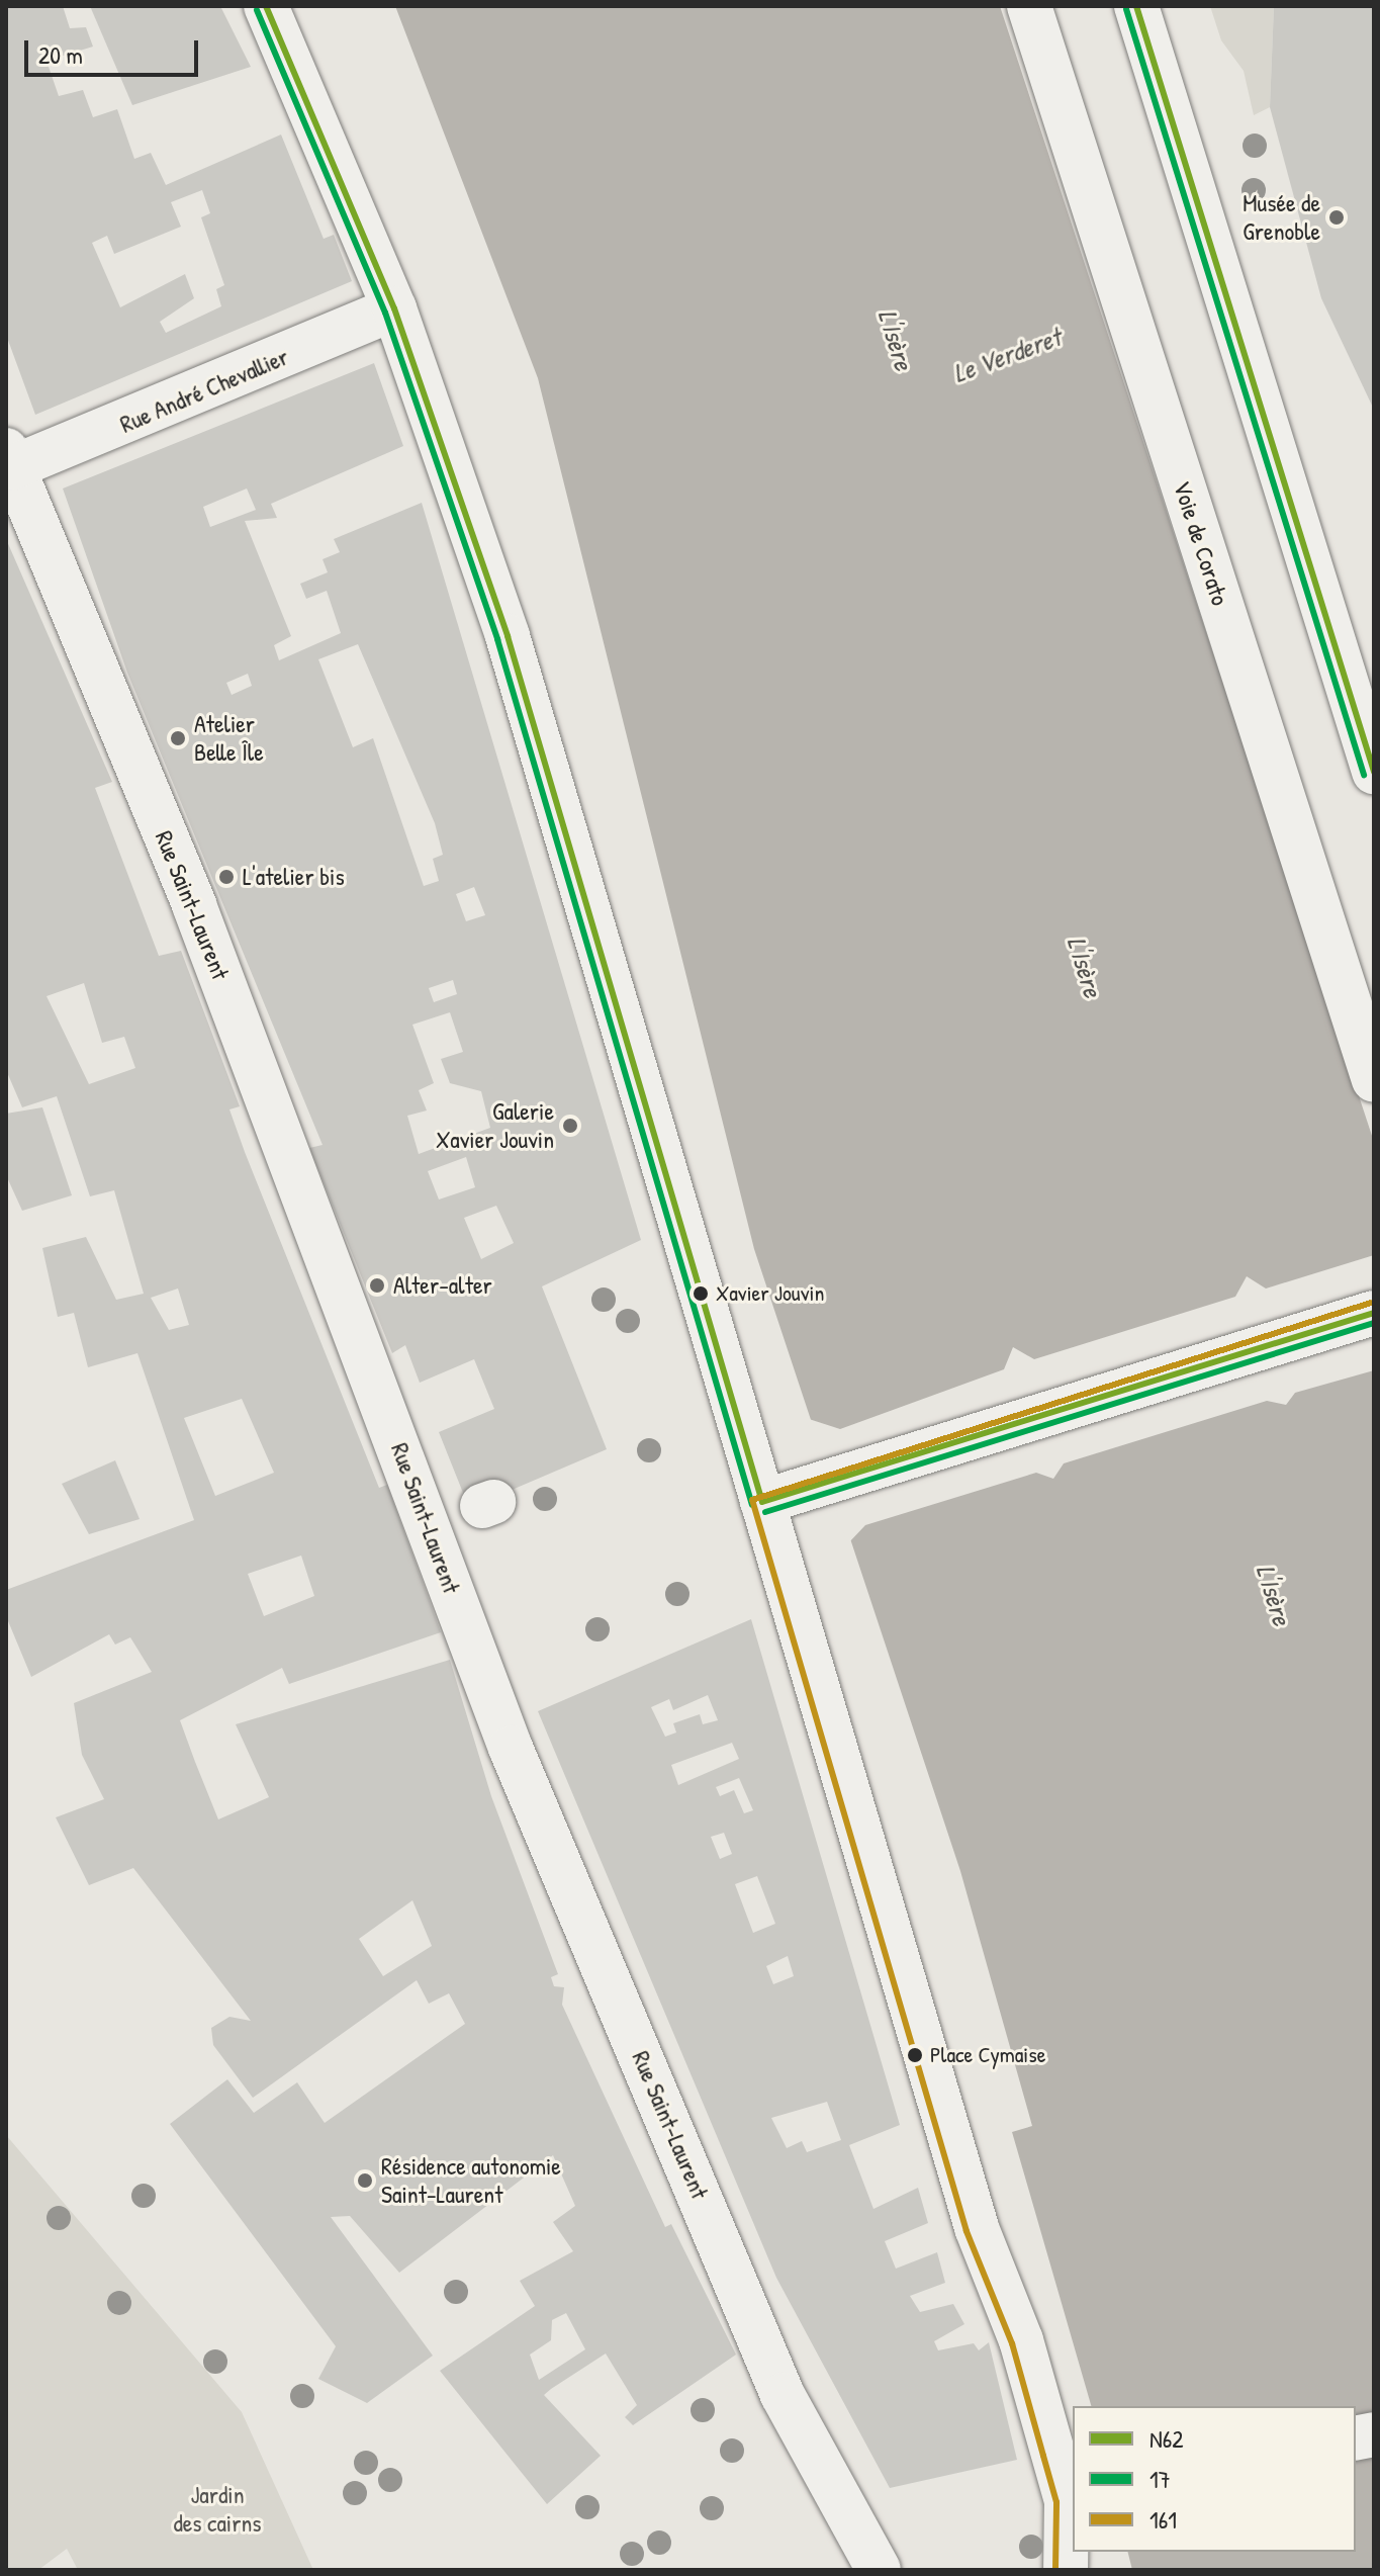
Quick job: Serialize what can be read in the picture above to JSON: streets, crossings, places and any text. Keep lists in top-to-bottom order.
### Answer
{
  "streets": {
    "main road": ["Rue André Chevallier", "Voie de Corato", "Rue Saint-Laurent"]
  },
  "crossings": [
    ["Rue André Chevallier", "Rue Saint-Laurent"]
  ],
  "water": ["L'Isère", "Le Verderet"],
  "parks": ["Jardin des cairns"],
  "places": [
    "Musée de Grenoble",
    "Atelier Belle Île",
    "L'atelier bis",
    "Galerie Xavier Jouvin",
    "Alter-alter",
    "Xavier Jouvin",
    "Place Cymaise",
    "Résidence autonomie Saint-Laurent"
  ],
  "lines": ["transit line N62", "transit line 17", "transit line 161"],
  "legend": ["N62", "17", "161"],
  "scale_bar": "20 m"
}
